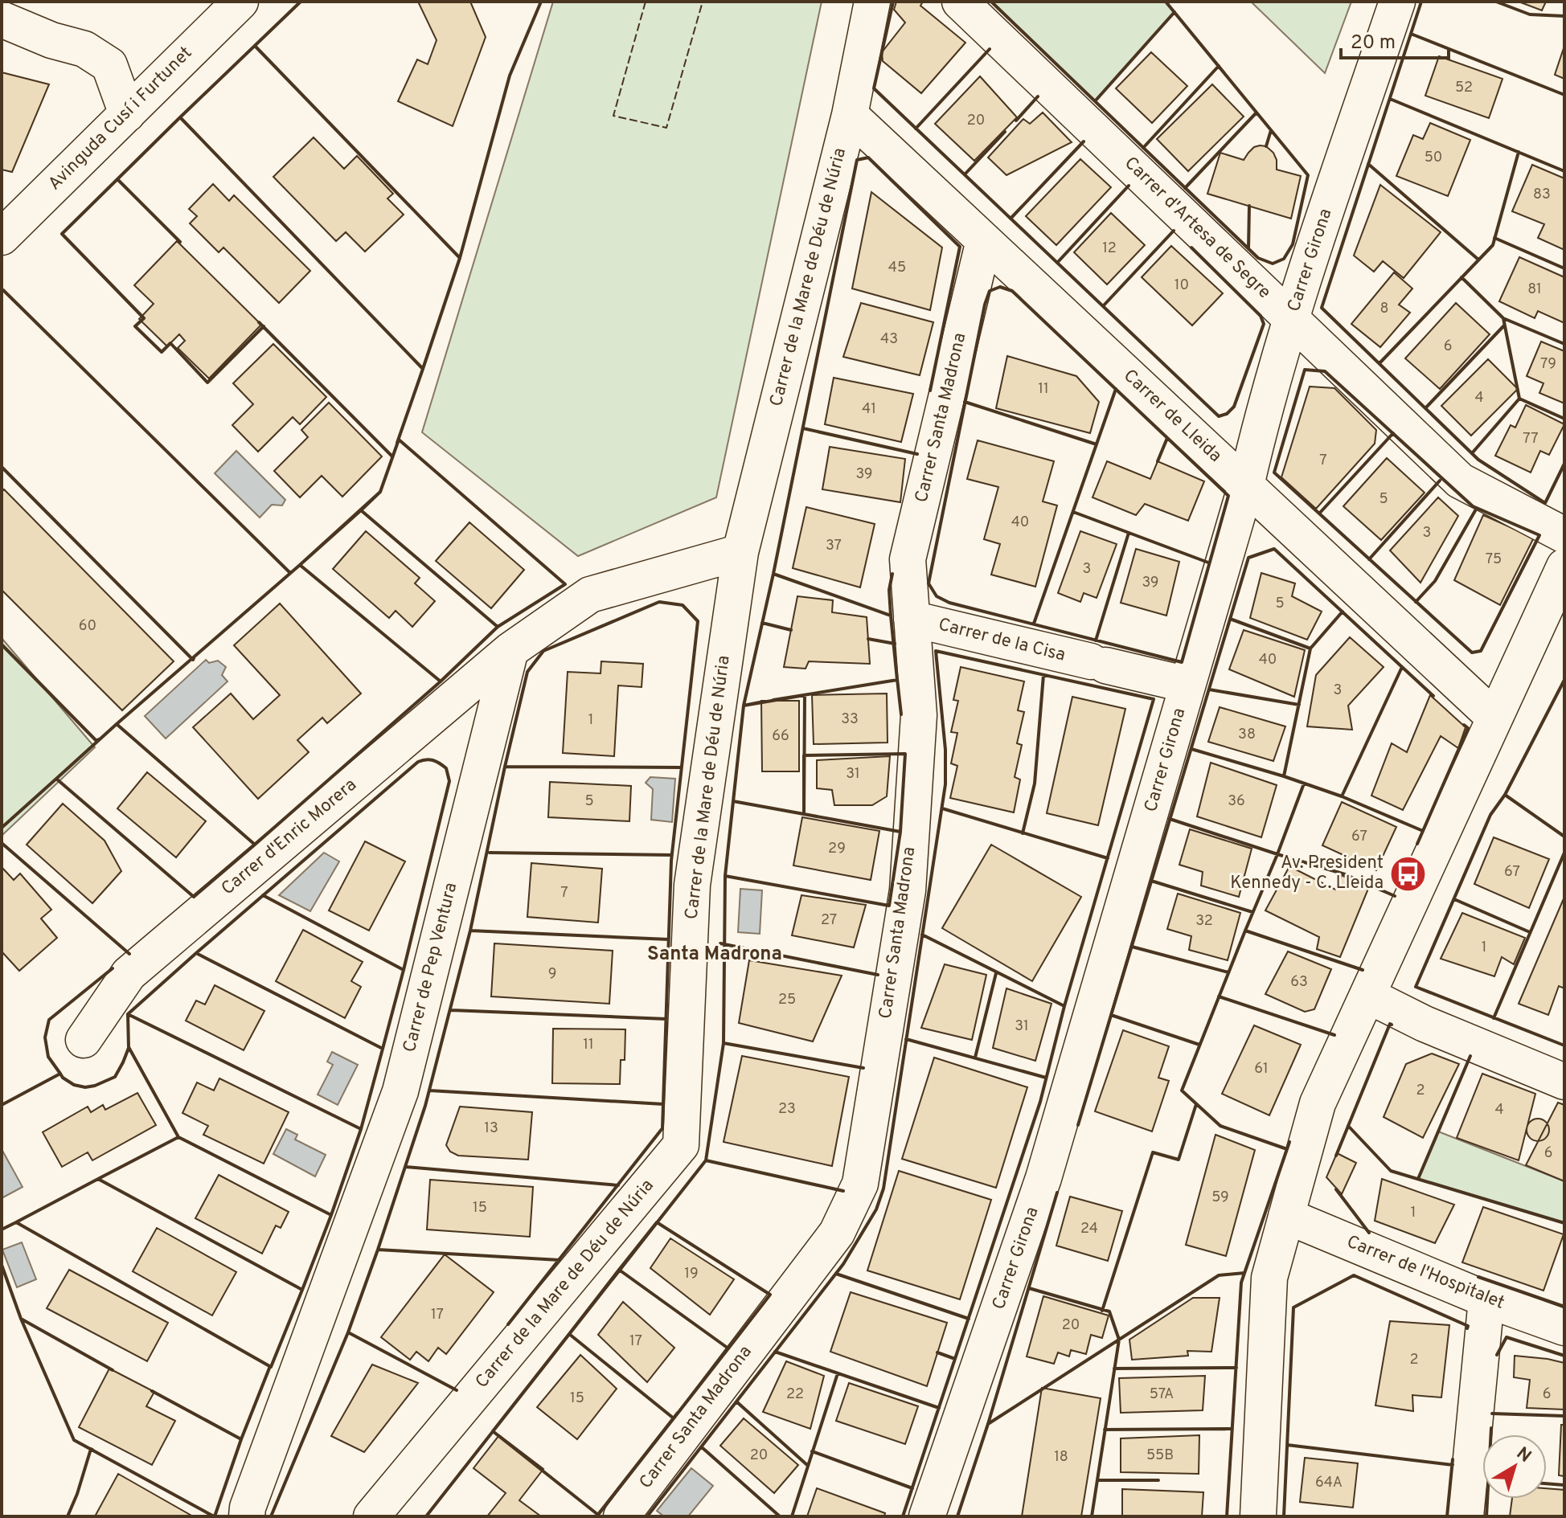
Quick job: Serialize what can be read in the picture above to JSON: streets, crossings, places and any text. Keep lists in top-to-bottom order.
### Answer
{
  "streets": {
    "street": [
      "Avinguda Cusí i Furtunet",
      "Carrer d'Artesa de Segre",
      "Carrer Girona",
      "Carrer de la Mare de Déu de Núria",
      "Carrer de Lleida",
      "Carrer Santa Madrona",
      "Carrer de la Cisa",
      "Carrer d'Enric Morera",
      "Carrer de Pep Ventura",
      "Carrer de l'Hospitalet"
    ]
  },
  "crossings": [
    ["Carrer d'Artesa de Segre", "Carrer Girona"],
    ["Carrer Girona", "Carrer de Lleida"],
    ["Carrer Girona", "Carrer de la Cisa"],
    ["Carrer de la Mare de Déu de Núria", "Carrer de Lleida"],
    ["Carrer de Lleida", "Carrer Santa Madrona"],
    ["Carrer Santa Madrona", "Carrer de la Cisa"],
    ["Carrer d'Enric Morera", "Carrer de Pep Ventura"]
  ],
  "districts": ["Santa Madrona"],
  "places": {
    "bus stop": ["Av. President Kennedy - C. Lleida"]
  },
  "house_numbers": [
    "52",
    "20",
    "50",
    "83",
    "12",
    "45",
    "10",
    "81",
    "8",
    "43",
    "6",
    "79",
    "11",
    "4",
    "41",
    "77",
    "7",
    "39",
    "5",
    "40",
    "3",
    "37",
    "75",
    "3",
    "39",
    "5",
    "60",
    "40",
    "3",
    "33",
    "1",
    "38",
    "66",
    "31",
    "5",
    "36",
    "67",
    "29",
    "67",
    "7",
    "27",
    "32",
    "1",
    "9",
    "63",
    "25",
    "31",
    "11",
    "61",
    "2",
    "23",
    "4",
    "13",
    "6",
    "59",
    "15",
    "1",
    "24",
    "19",
    "17",
    "20",
    "17",
    "2",
    "22",
    "57A",
    "6",
    "15",
    "20",
    "55B",
    "18",
    "64A"
  ],
  "scale_bar": "20 m",
  "north": "top right"
}
